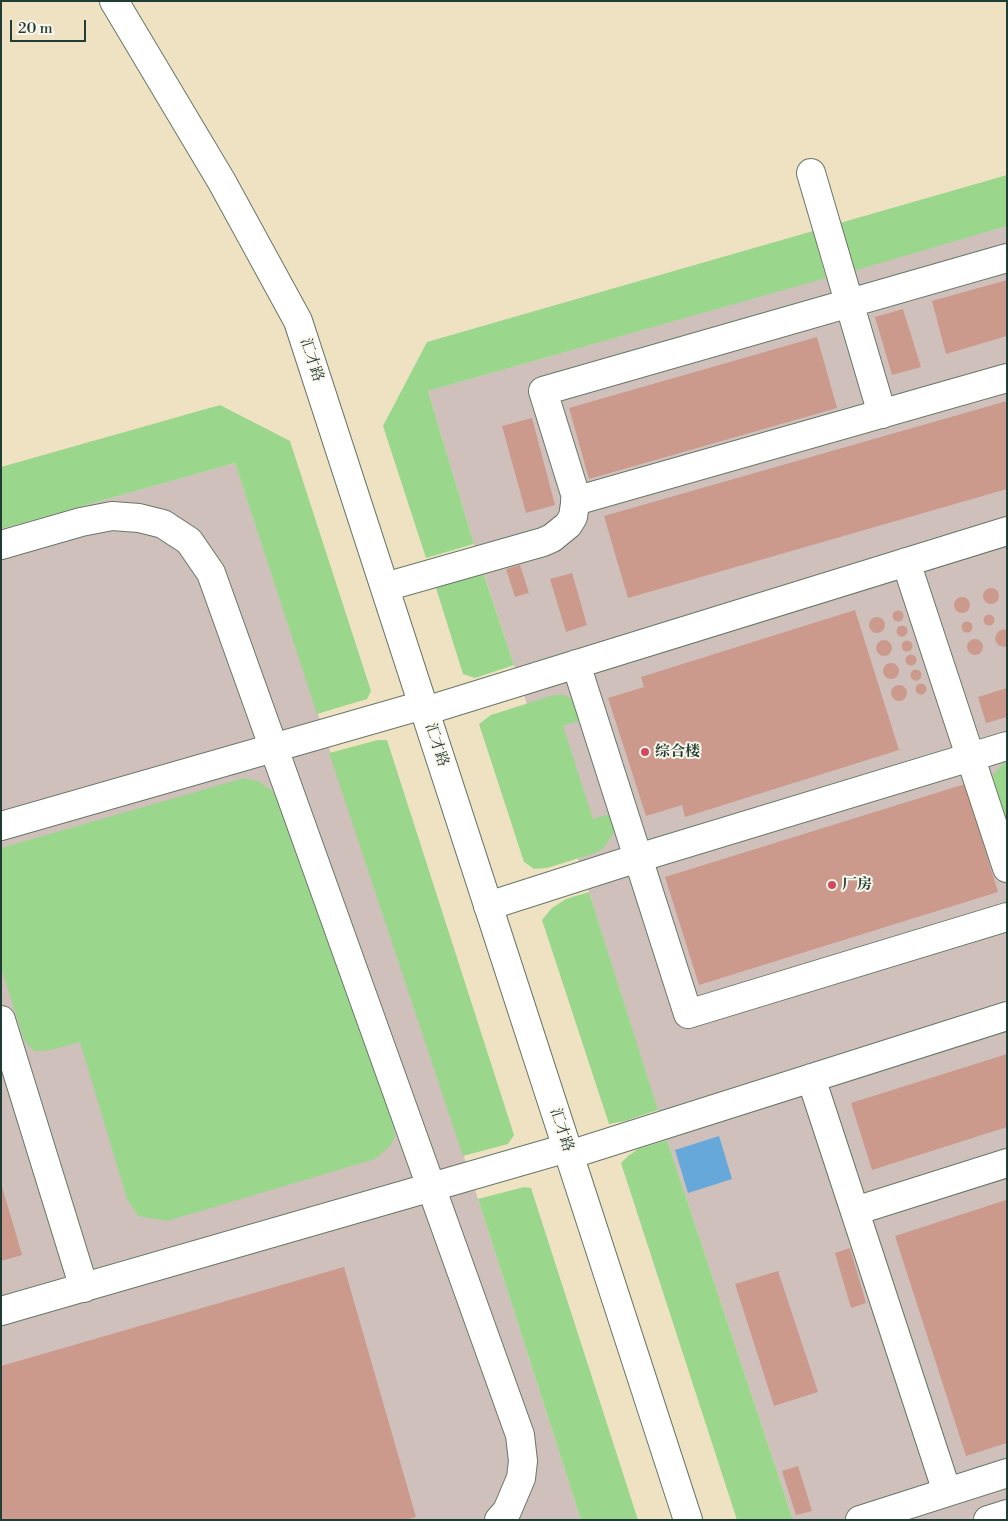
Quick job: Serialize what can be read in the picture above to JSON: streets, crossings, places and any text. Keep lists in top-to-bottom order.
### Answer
{
  "streets": {
    "main road": ["汇才路"]
  },
  "places": ["综合楼", "厂房"],
  "scale_bar": "20 m"
}
